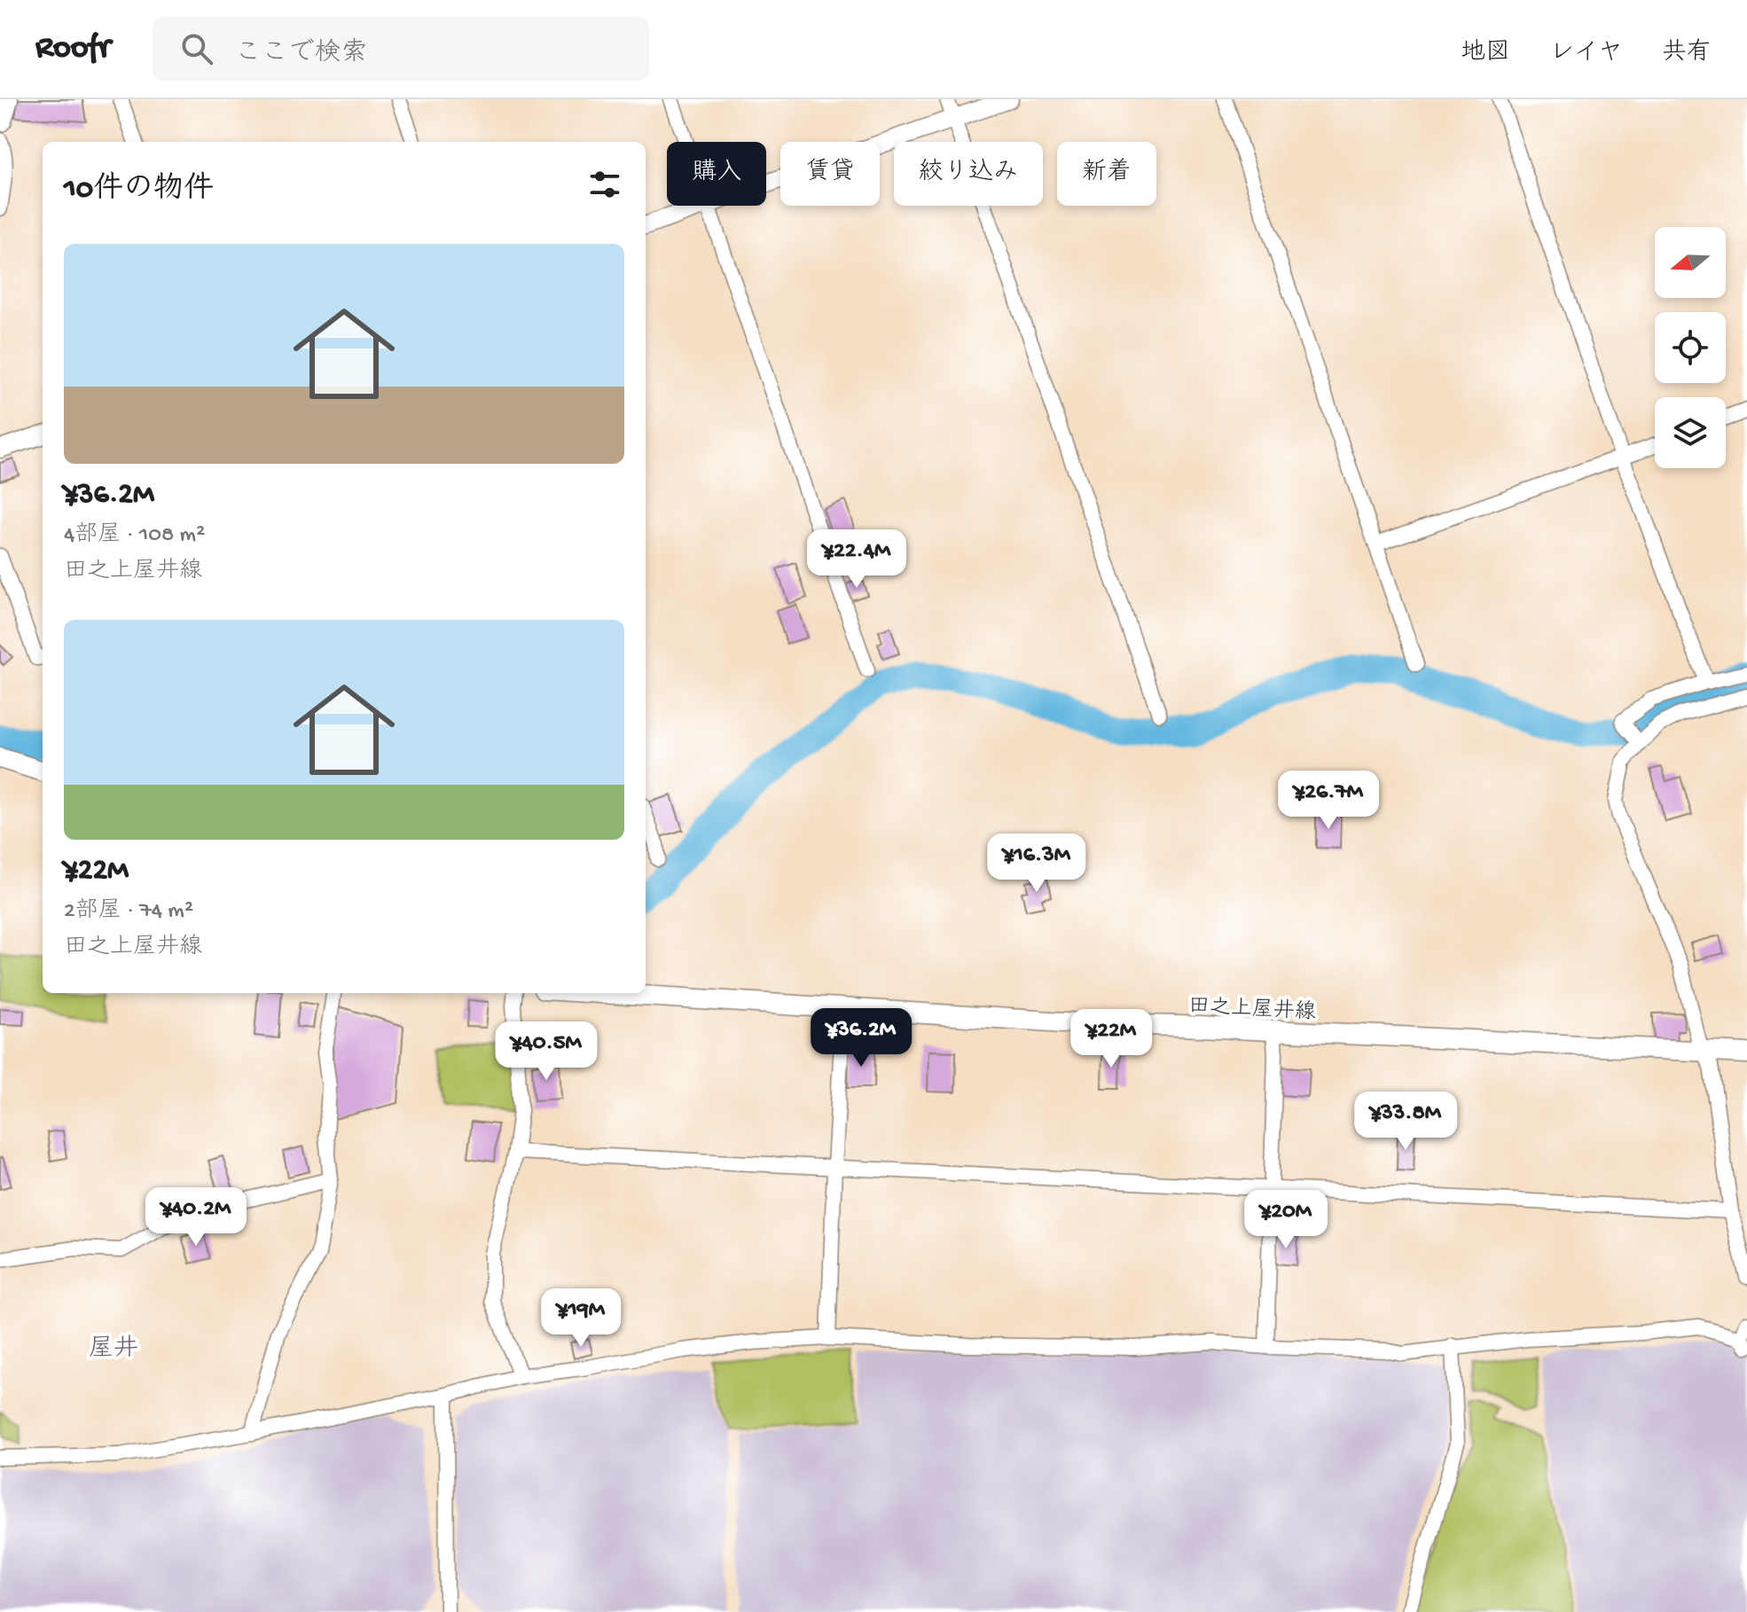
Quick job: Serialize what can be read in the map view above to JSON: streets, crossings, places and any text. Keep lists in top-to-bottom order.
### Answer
{
  "streets": {
    "main road": ["田之上屋井線"]
  },
  "districts": ["屋井"],
  "north": "left",
  "page": {
    "header": "Roofr",
    "search": "ここで検索",
    "nav": ["地図", "レイヤ", "共有"],
    "chip": [
      "購入",
      "賃貸",
      "絞り込み",
      "新着"
    ],
    "heading": "10件の物件",
    "list": [
      {
        "name": "¥36.2M",
        "note": "4部屋 · 108 m² · 田之上屋井線"
      },
      {
        "name": "¥22M",
        "note": "2部屋 · 74 m² · 田之上屋井線"
      }
    ],
    "price": [
      "¥22.4M",
      "¥26.7M",
      "¥16.3M",
      "¥36.2M",
      "¥22M",
      "¥40.5M",
      "¥33.8M",
      "¥40.2M",
      "¥20M",
      "¥19M"
    ]
  }
}
